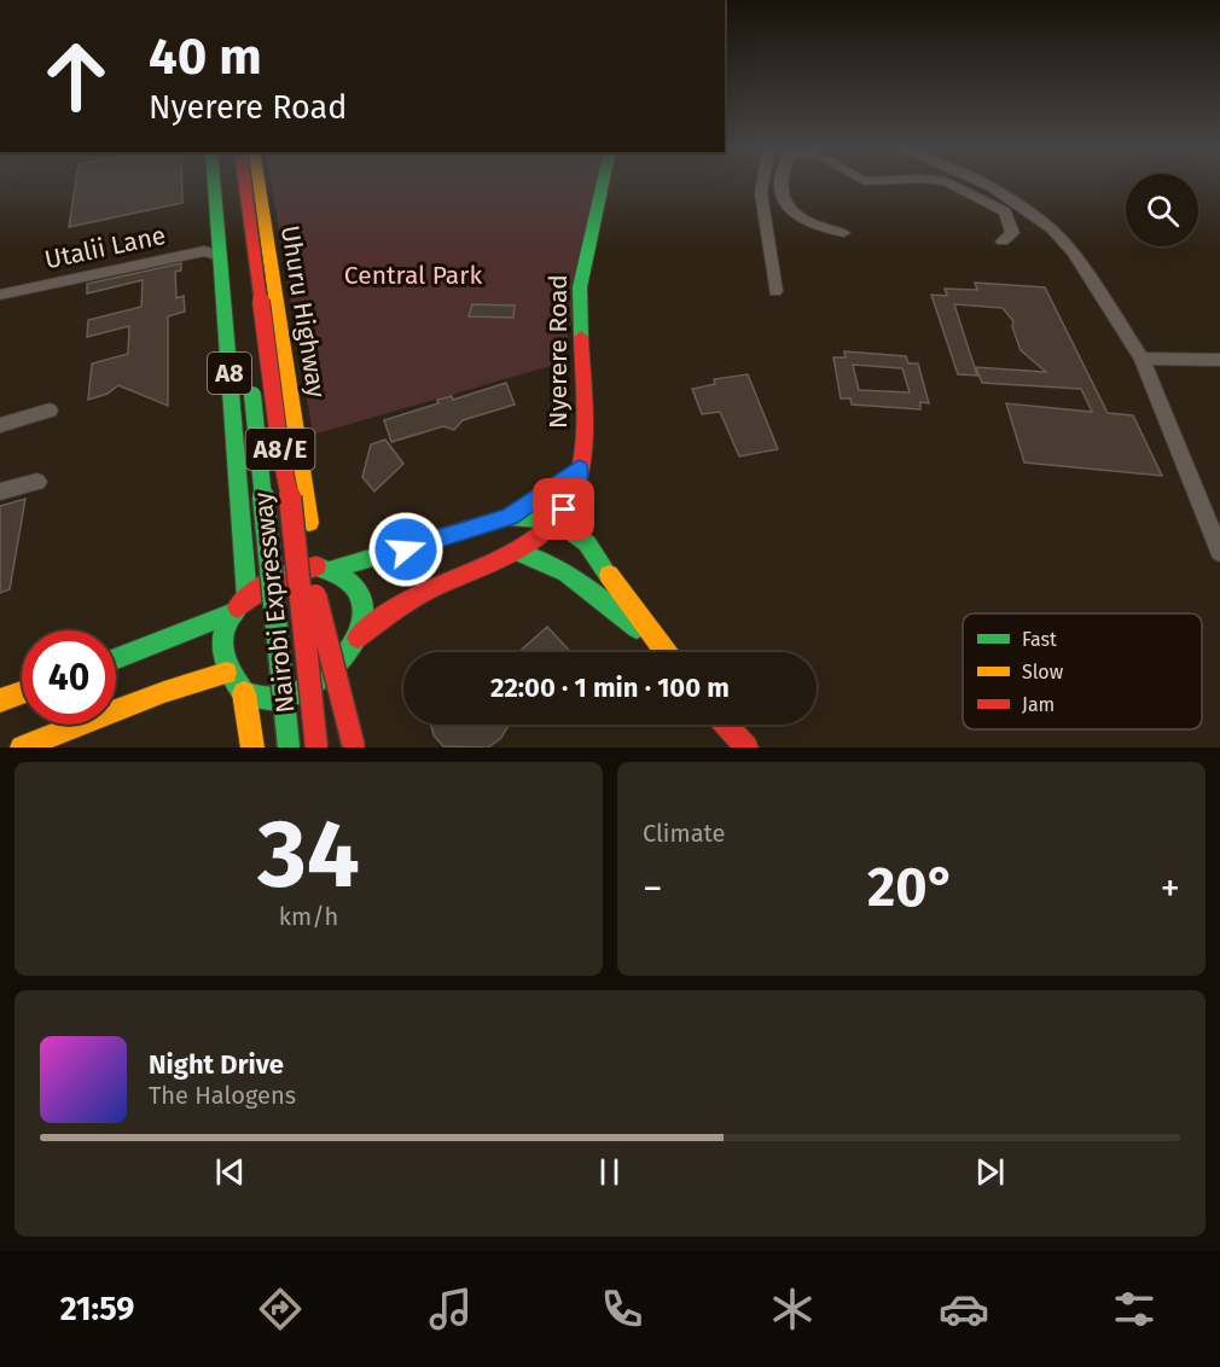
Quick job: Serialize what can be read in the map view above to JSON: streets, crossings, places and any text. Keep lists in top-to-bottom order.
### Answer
{
  "streets": {
    "main road": [
      "Uhuru Highway",
      "Nyerere Road",
      "A8",
      "A8/E",
      "Nairobi Expressway"
    ],
    "street": ["Utalii Lane"]
  },
  "crossings": [
    ["Utalii Lane", "A8"],
    ["Uhuru Highway", "Nyerere Road"],
    ["Uhuru Highway", "A8"],
    ["Nyerere Road", "A8"]
  ],
  "parks": ["Central Park"],
  "legend": ["Fast", "Slow", "Jam"],
  "page": {
    "turn": ["40 m", "Nyerere Road"],
    "limit": "40",
    "trip": "22:00 · 1 min · 100 m",
    "tile": [
      ["34", "km/h"],
      "Climate"
    ],
    "heat": ["−", "20°", "+"],
    "song": ["Night Drive", "The Halogens"],
    "tabs": "21:59"
  }
}
